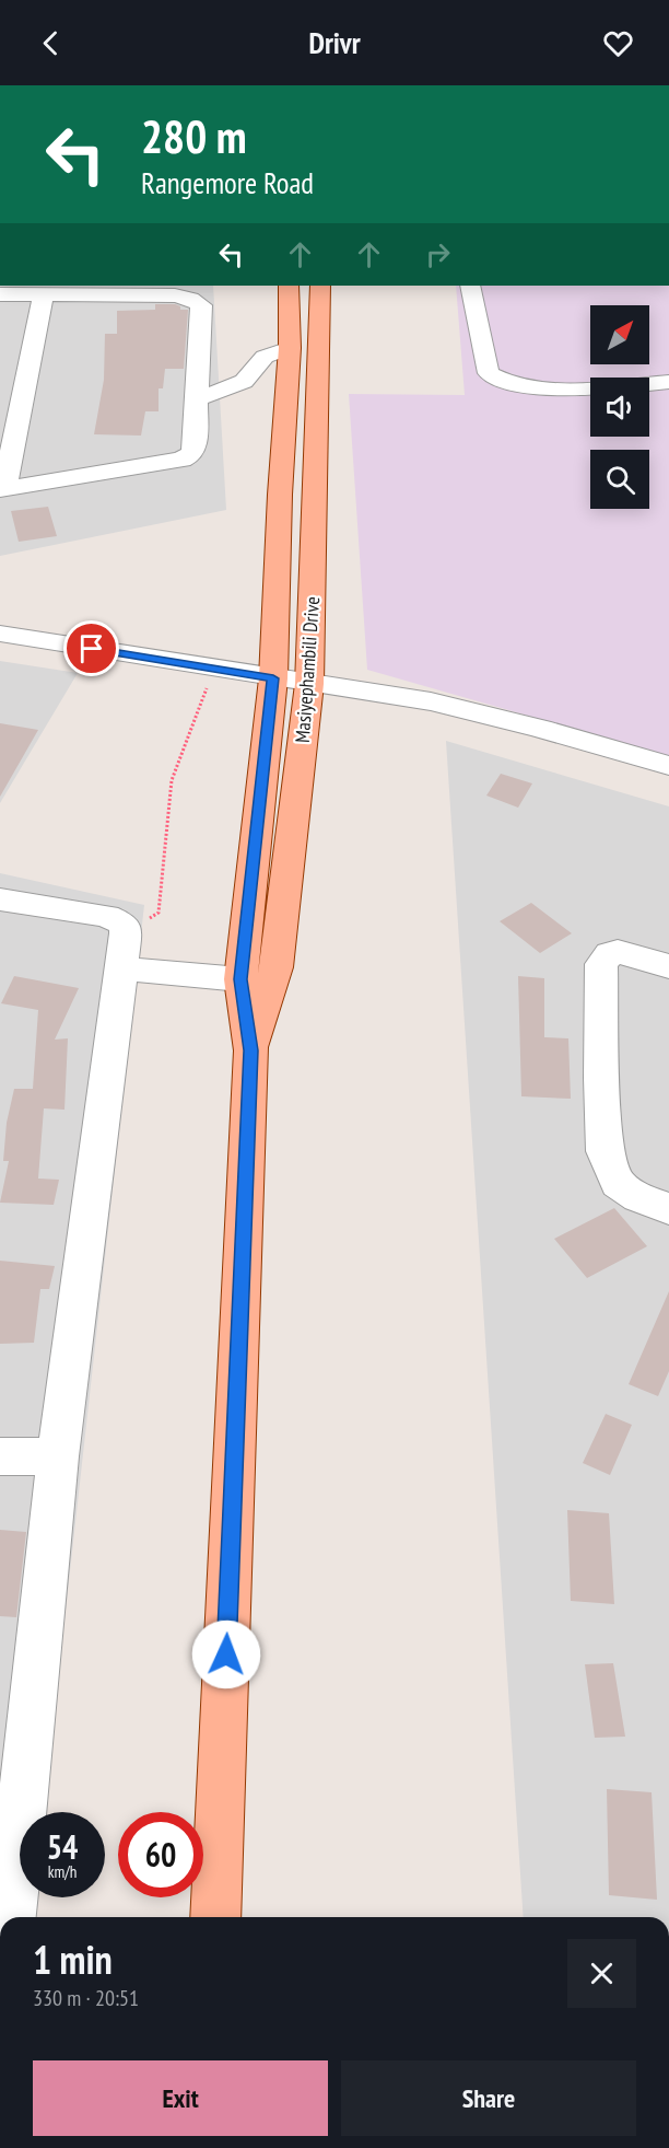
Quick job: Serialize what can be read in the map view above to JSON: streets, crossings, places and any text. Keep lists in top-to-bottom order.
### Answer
{
  "streets": {
    "main road": ["Masiyephambili Drive"]
  },
  "north": "top right",
  "page": {
    "header": "Drivr",
    "turn": ["280 m", "Rangemore Road"],
    "speed": "54 km/h",
    "limit": "60",
    "heading": ["1 min", "330 m · 20:51"],
    "buttons": ["Exit", "Share"]
  }
}
